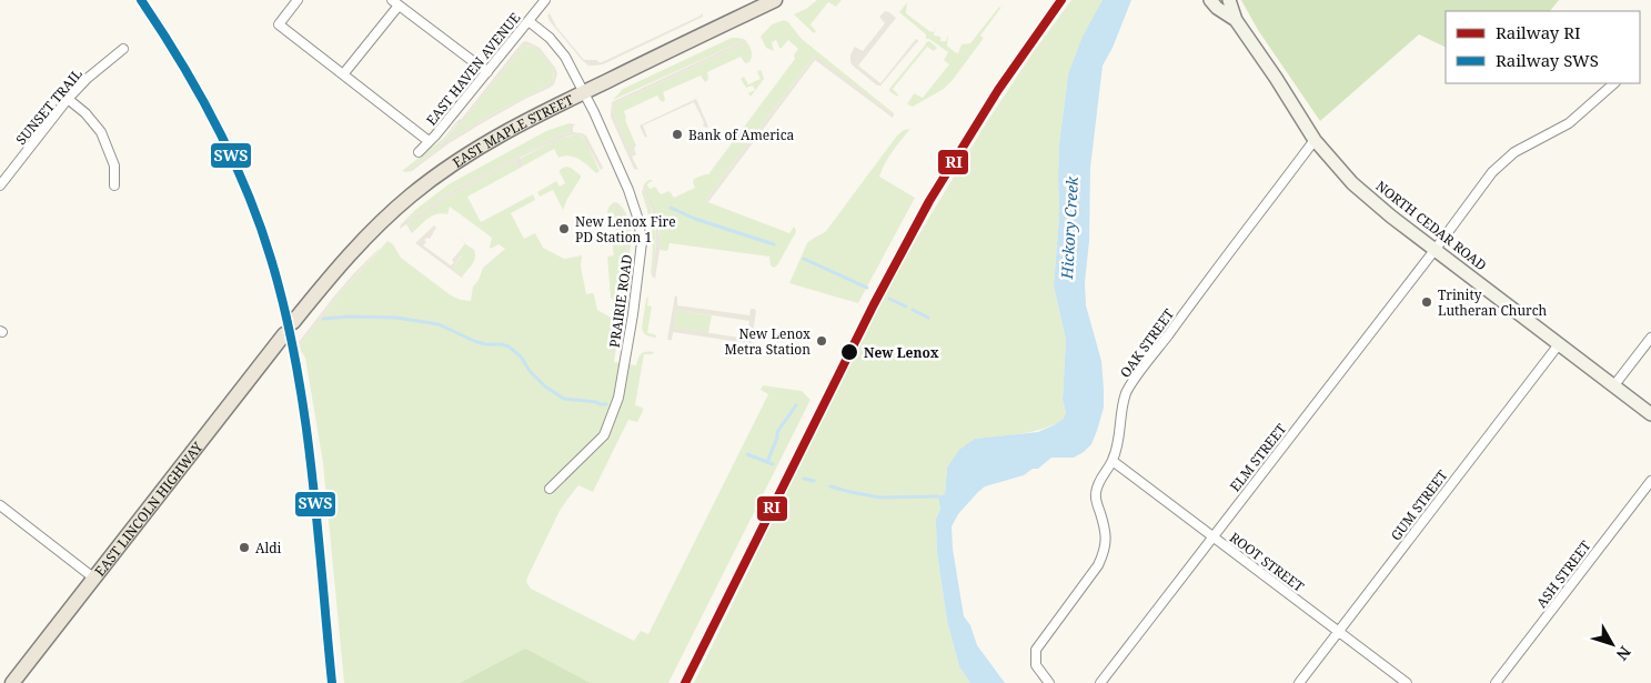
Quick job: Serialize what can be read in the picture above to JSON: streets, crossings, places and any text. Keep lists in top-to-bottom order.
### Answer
{
  "streets": {
    "main road": ["EAST MAPLE STREET", "EAST LINCOLN HIGHWAY"],
    "street": [
      "EAST HAVEN AVENUE",
      "SUNSET TRAIL",
      "NORTH CEDAR ROAD",
      "PRAIRIE ROAD",
      "OAK STREET",
      "ELM STREET",
      "GUM STREET",
      "ROOT STREET",
      "ASH STREET"
    ]
  },
  "crossings": [
    ["EAST HAVEN AVENUE", "PRAIRIE ROAD"],
    ["EAST MAPLE STREET", "PRAIRIE ROAD"],
    ["NORTH CEDAR ROAD", "OAK STREET"],
    ["NORTH CEDAR ROAD", "ELM STREET"],
    ["NORTH CEDAR ROAD", "GUM STREET"],
    ["OAK STREET", "ROOT STREET"],
    ["ELM STREET", "ROOT STREET"],
    ["GUM STREET", "ROOT STREET"]
  ],
  "water": ["Hickory Creek"],
  "places": [
    "Bank of America",
    "New Lenox Fire PD Station 1",
    "Trinity Lutheran Church",
    "New Lenox Metra Station",
    "New Lenox",
    "Aldi"
  ],
  "lines": ["rail line RI", "rail line SWS"],
  "legend": ["Railway RI", "Railway SWS"],
  "north": "bottom right"
}
